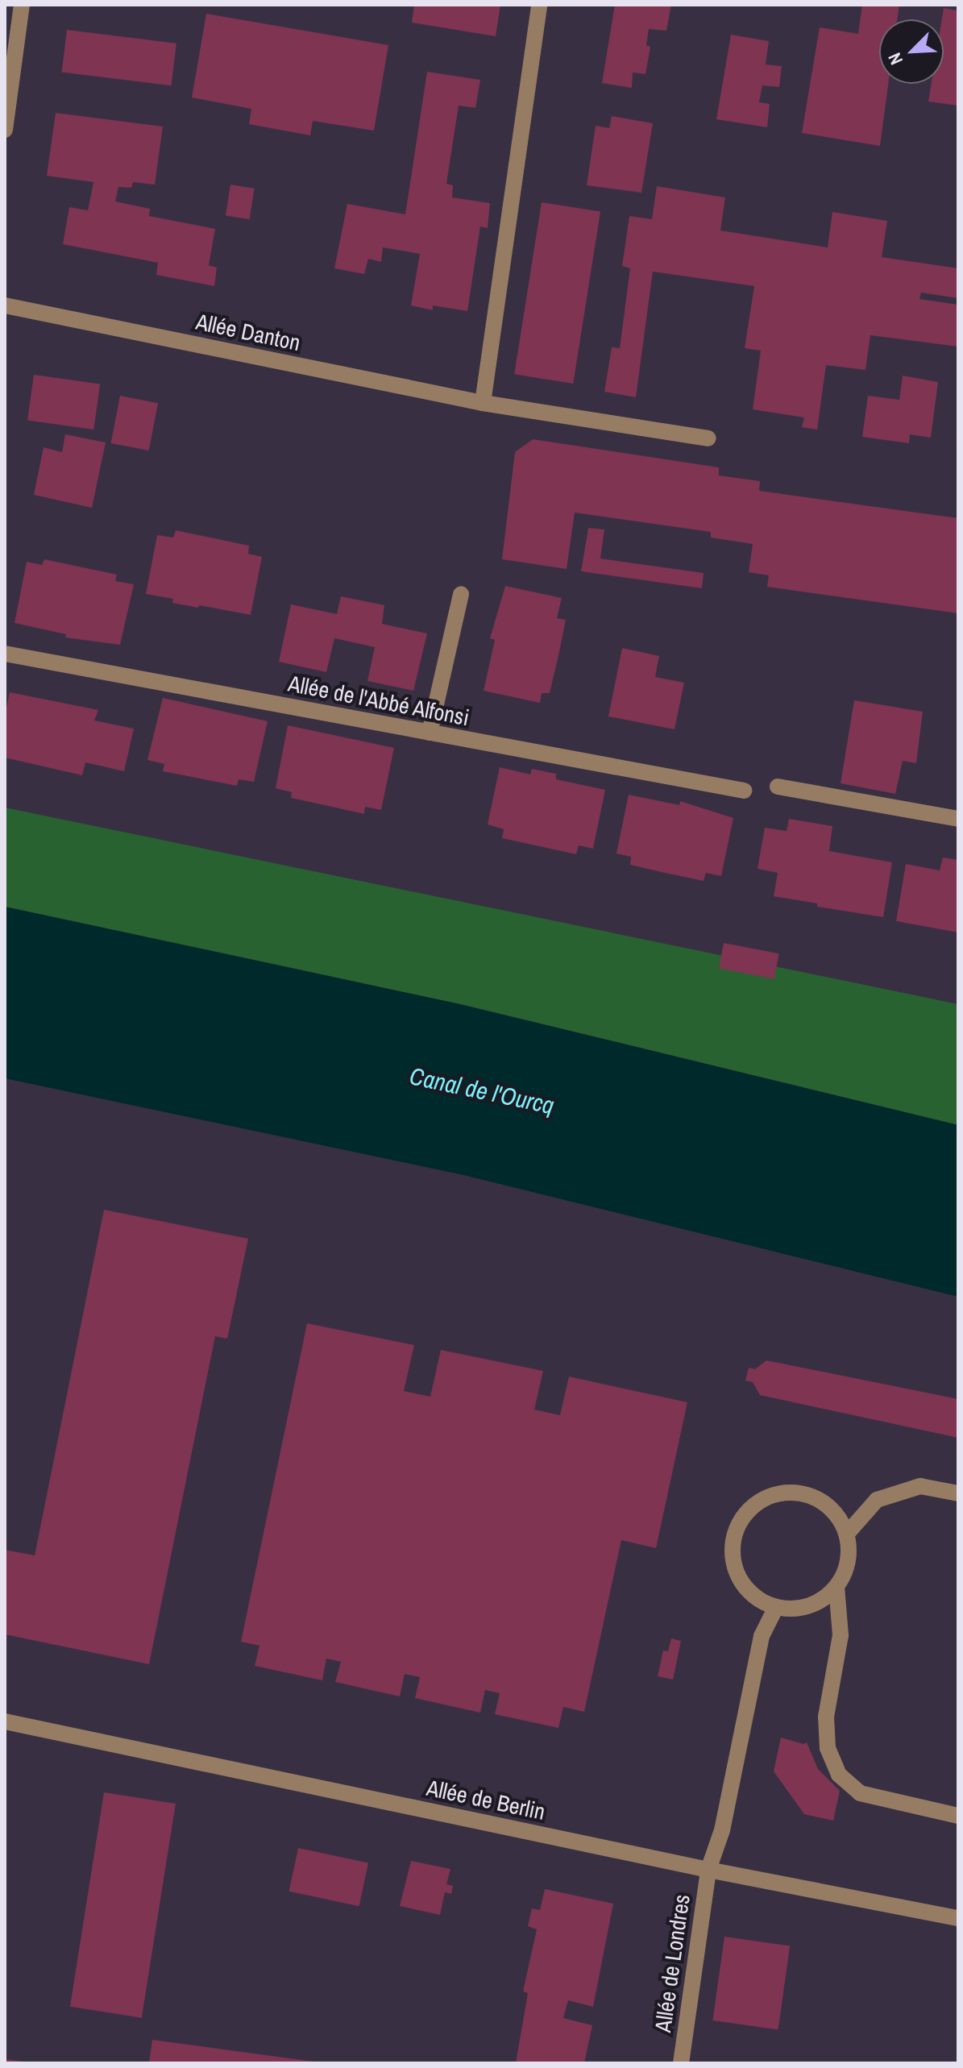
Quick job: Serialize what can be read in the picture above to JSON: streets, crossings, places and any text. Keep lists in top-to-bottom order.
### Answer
{
  "streets": {
    "street": [
      "Allée Danton",
      "Allée de l'Abbé Alfonsi",
      "Allée de Berlin",
      "Allée de Londres"
    ]
  },
  "crossings": [
    ["Allée de Berlin", "Allée de Londres"]
  ],
  "water": ["Canal de l'Ourcq"],
  "north": "bottom left"
}
